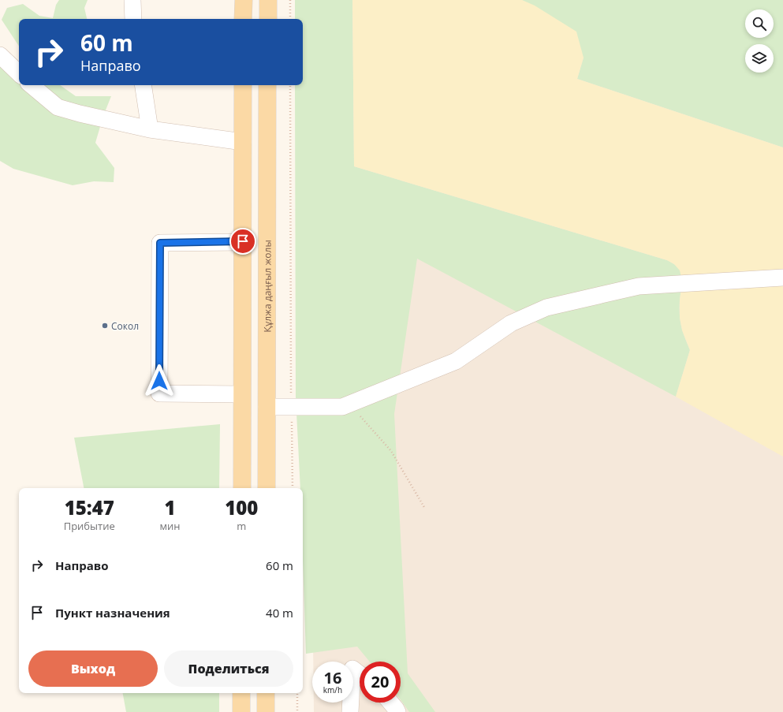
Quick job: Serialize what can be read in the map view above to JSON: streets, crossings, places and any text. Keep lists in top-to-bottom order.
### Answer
{
  "streets": {
    "main road": ["Құлжа даңғыл жолы"]
  },
  "places": ["Сокол"],
  "page": {
    "turn": ["60 m", "Направо"],
    "eta": [
      "15:47",
      "Прибытие",
      "1",
      "мин",
      "100",
      "m"
    ],
    "list": [
      {
        "name": "Направо",
        "value": "60 m"
      },
      {
        "name": "Пункт назначения",
        "value": "40 m"
      }
    ],
    "buttons": ["Выход", "Поделиться"],
    "speed": "16 km/h",
    "limit": "20"
  }
}
